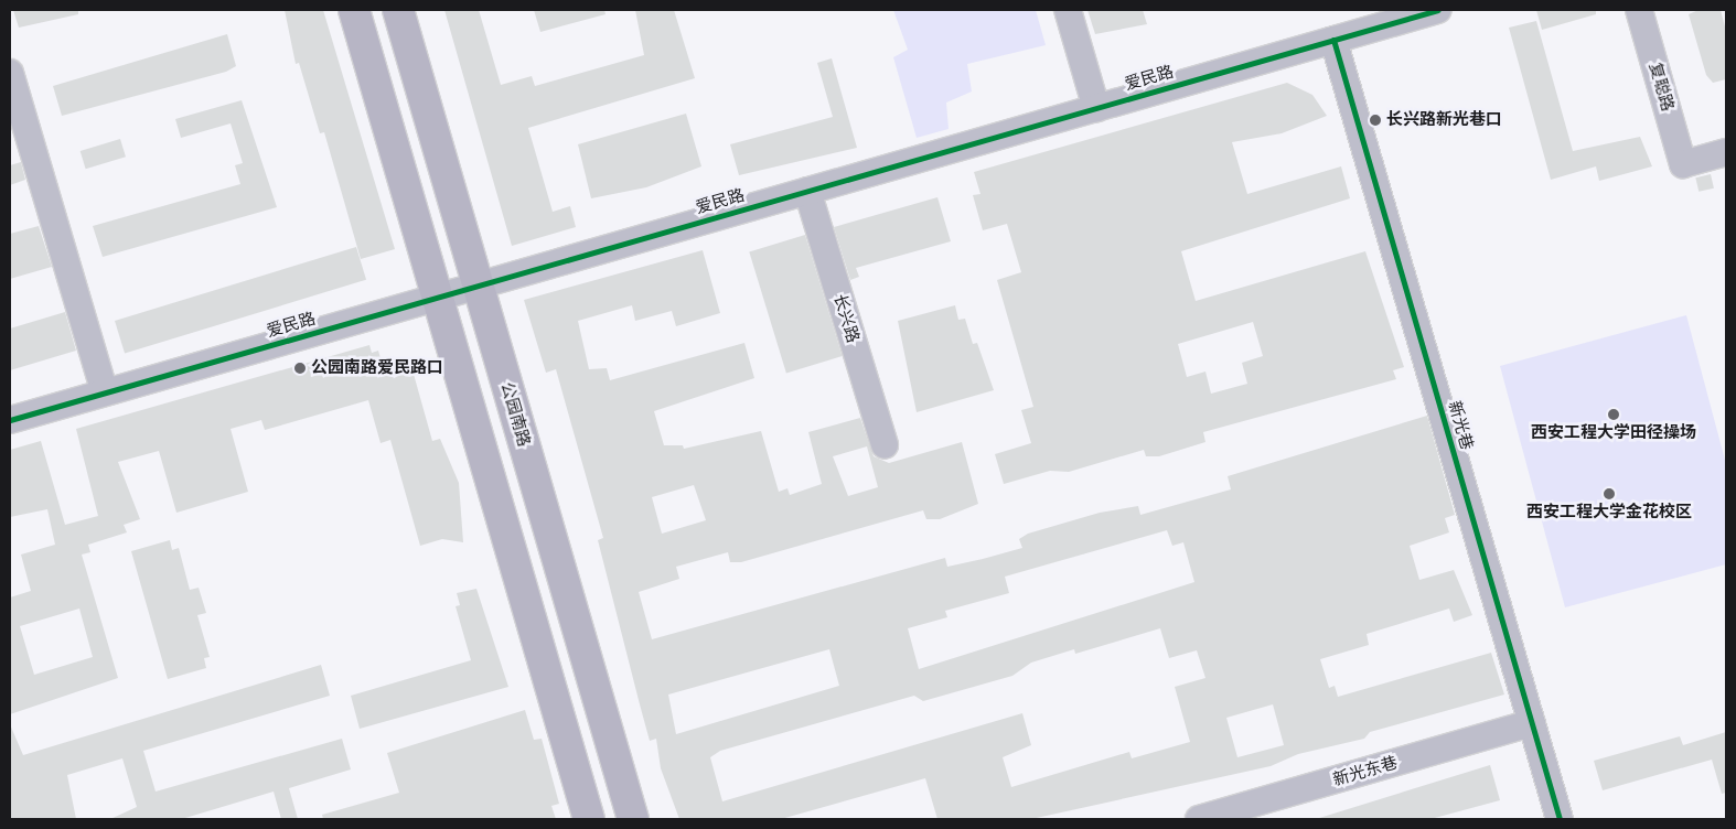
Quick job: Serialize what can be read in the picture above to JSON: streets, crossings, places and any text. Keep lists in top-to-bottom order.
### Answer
{
  "streets": {
    "main road": ["公园南路"],
    "street": [
      "爱民路",
      "复聪路",
      "长兴路",
      "新光巷",
      "新光东巷"
    ]
  },
  "crossings": [
    ["爱民路", "长兴路"],
    ["爱民路", "公园南路"],
    ["爱民路", "新光巷"],
    ["新光巷", "新光东巷"]
  ],
  "places": [
    "长兴路新光巷口",
    "公园南路爱民路口",
    "西安工程大学田径操场",
    "西安工程大学金花校区"
  ]
}
